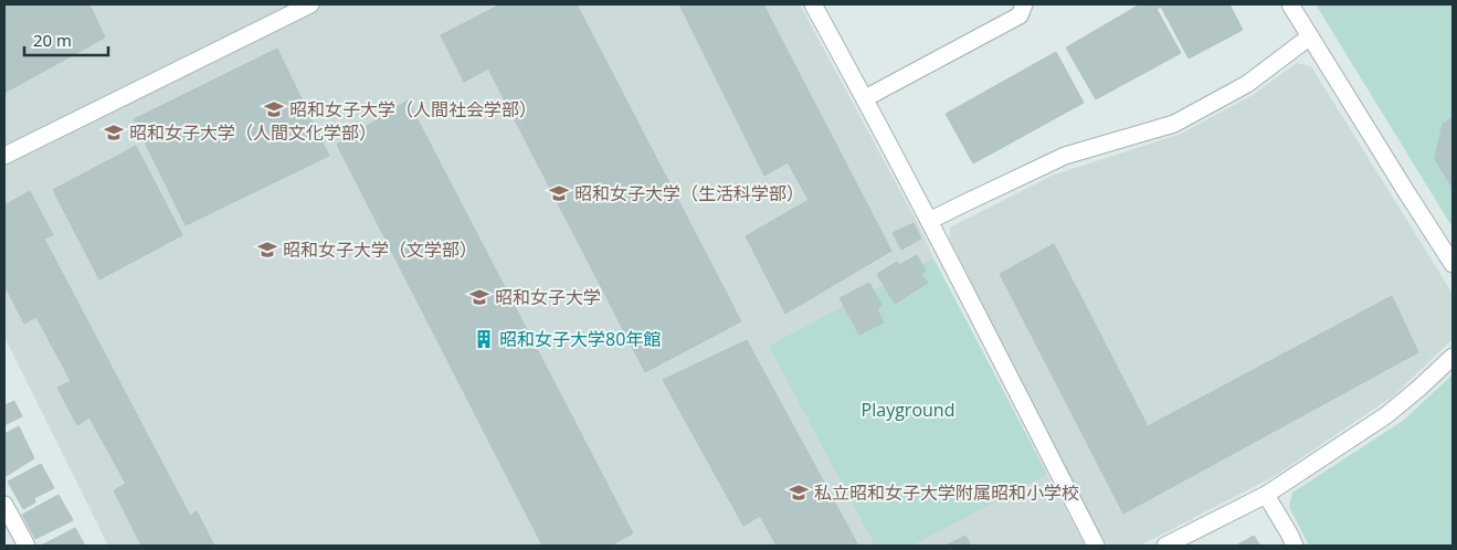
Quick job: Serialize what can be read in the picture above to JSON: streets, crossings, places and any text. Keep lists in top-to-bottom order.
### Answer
{
  "parks": ["Playground"],
  "places": {
    "school or university": [
      "昭和女子大学（人間社会学部）",
      "昭和女子大学（人間文化学部）",
      "昭和女子大学（生活科学部）",
      "昭和女子大学（文学部）",
      "昭和女子大学",
      "私立昭和女子大学附属昭和小学校"
    ],
    "building": ["昭和女子大学80年館"]
  },
  "scale_bar": "20 m"
}
